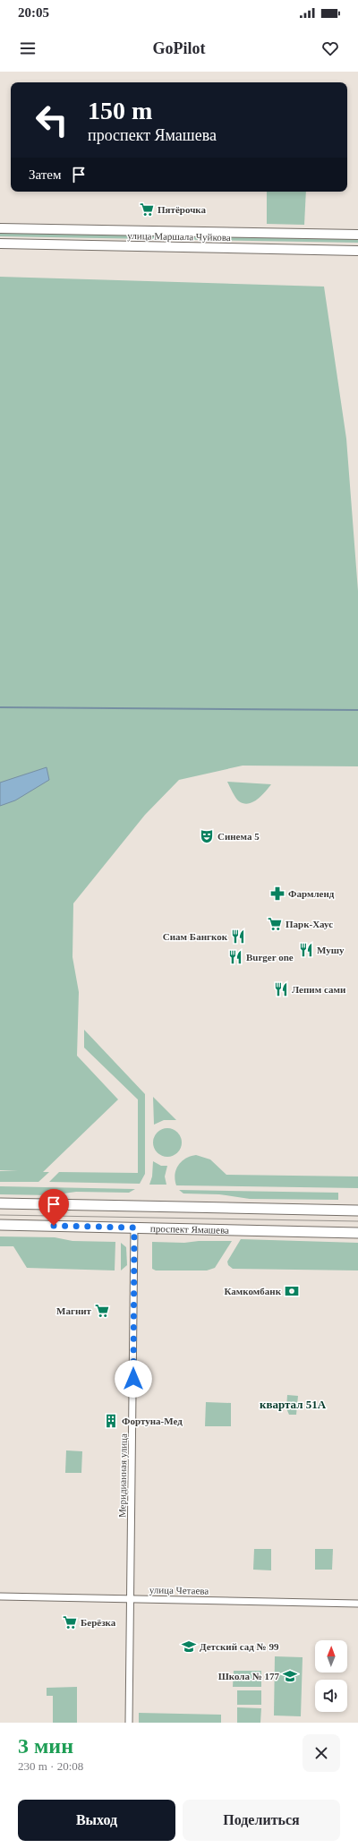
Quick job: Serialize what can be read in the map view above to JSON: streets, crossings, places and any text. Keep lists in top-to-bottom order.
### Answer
{
  "streets": {
    "main road": ["улица Маршала Чуйкова", "проспект Ямашева"],
    "street": ["Меридианная улица", "улица Четаева"]
  },
  "crossings": [
    ["проспект Ямашева", "Меридианная улица"],
    ["Меридианная улица", "улица Четаева"]
  ],
  "districts": ["квартал 51А"],
  "places": {
    "supermarket": [
      "Пятёрочка",
      "Парк-Хаус",
      "Магнит",
      "Берёзка"
    ],
    "theatre": ["Синема 5"],
    "pharmacy": ["Фармленд"],
    "restaurant": [
      "Сиам Бангкок",
      "Мушу",
      "Burger one",
      "Лепим сами"
    ],
    "bank": ["Камкомбанк"],
    "building": ["Фортуна-Мед"],
    "school or university": ["Детский сад № 99", "Школа № 177"]
  },
  "north": "top",
  "page": {
    "status": "20:05",
    "header": "GoPilot",
    "turn": ["150 m", "проспект Ямашева"],
    "then": "Затем",
    "heading": ["3 мин", "230 m · 20:08"],
    "buttons": ["Выход", "Поделиться"]
  }
}
